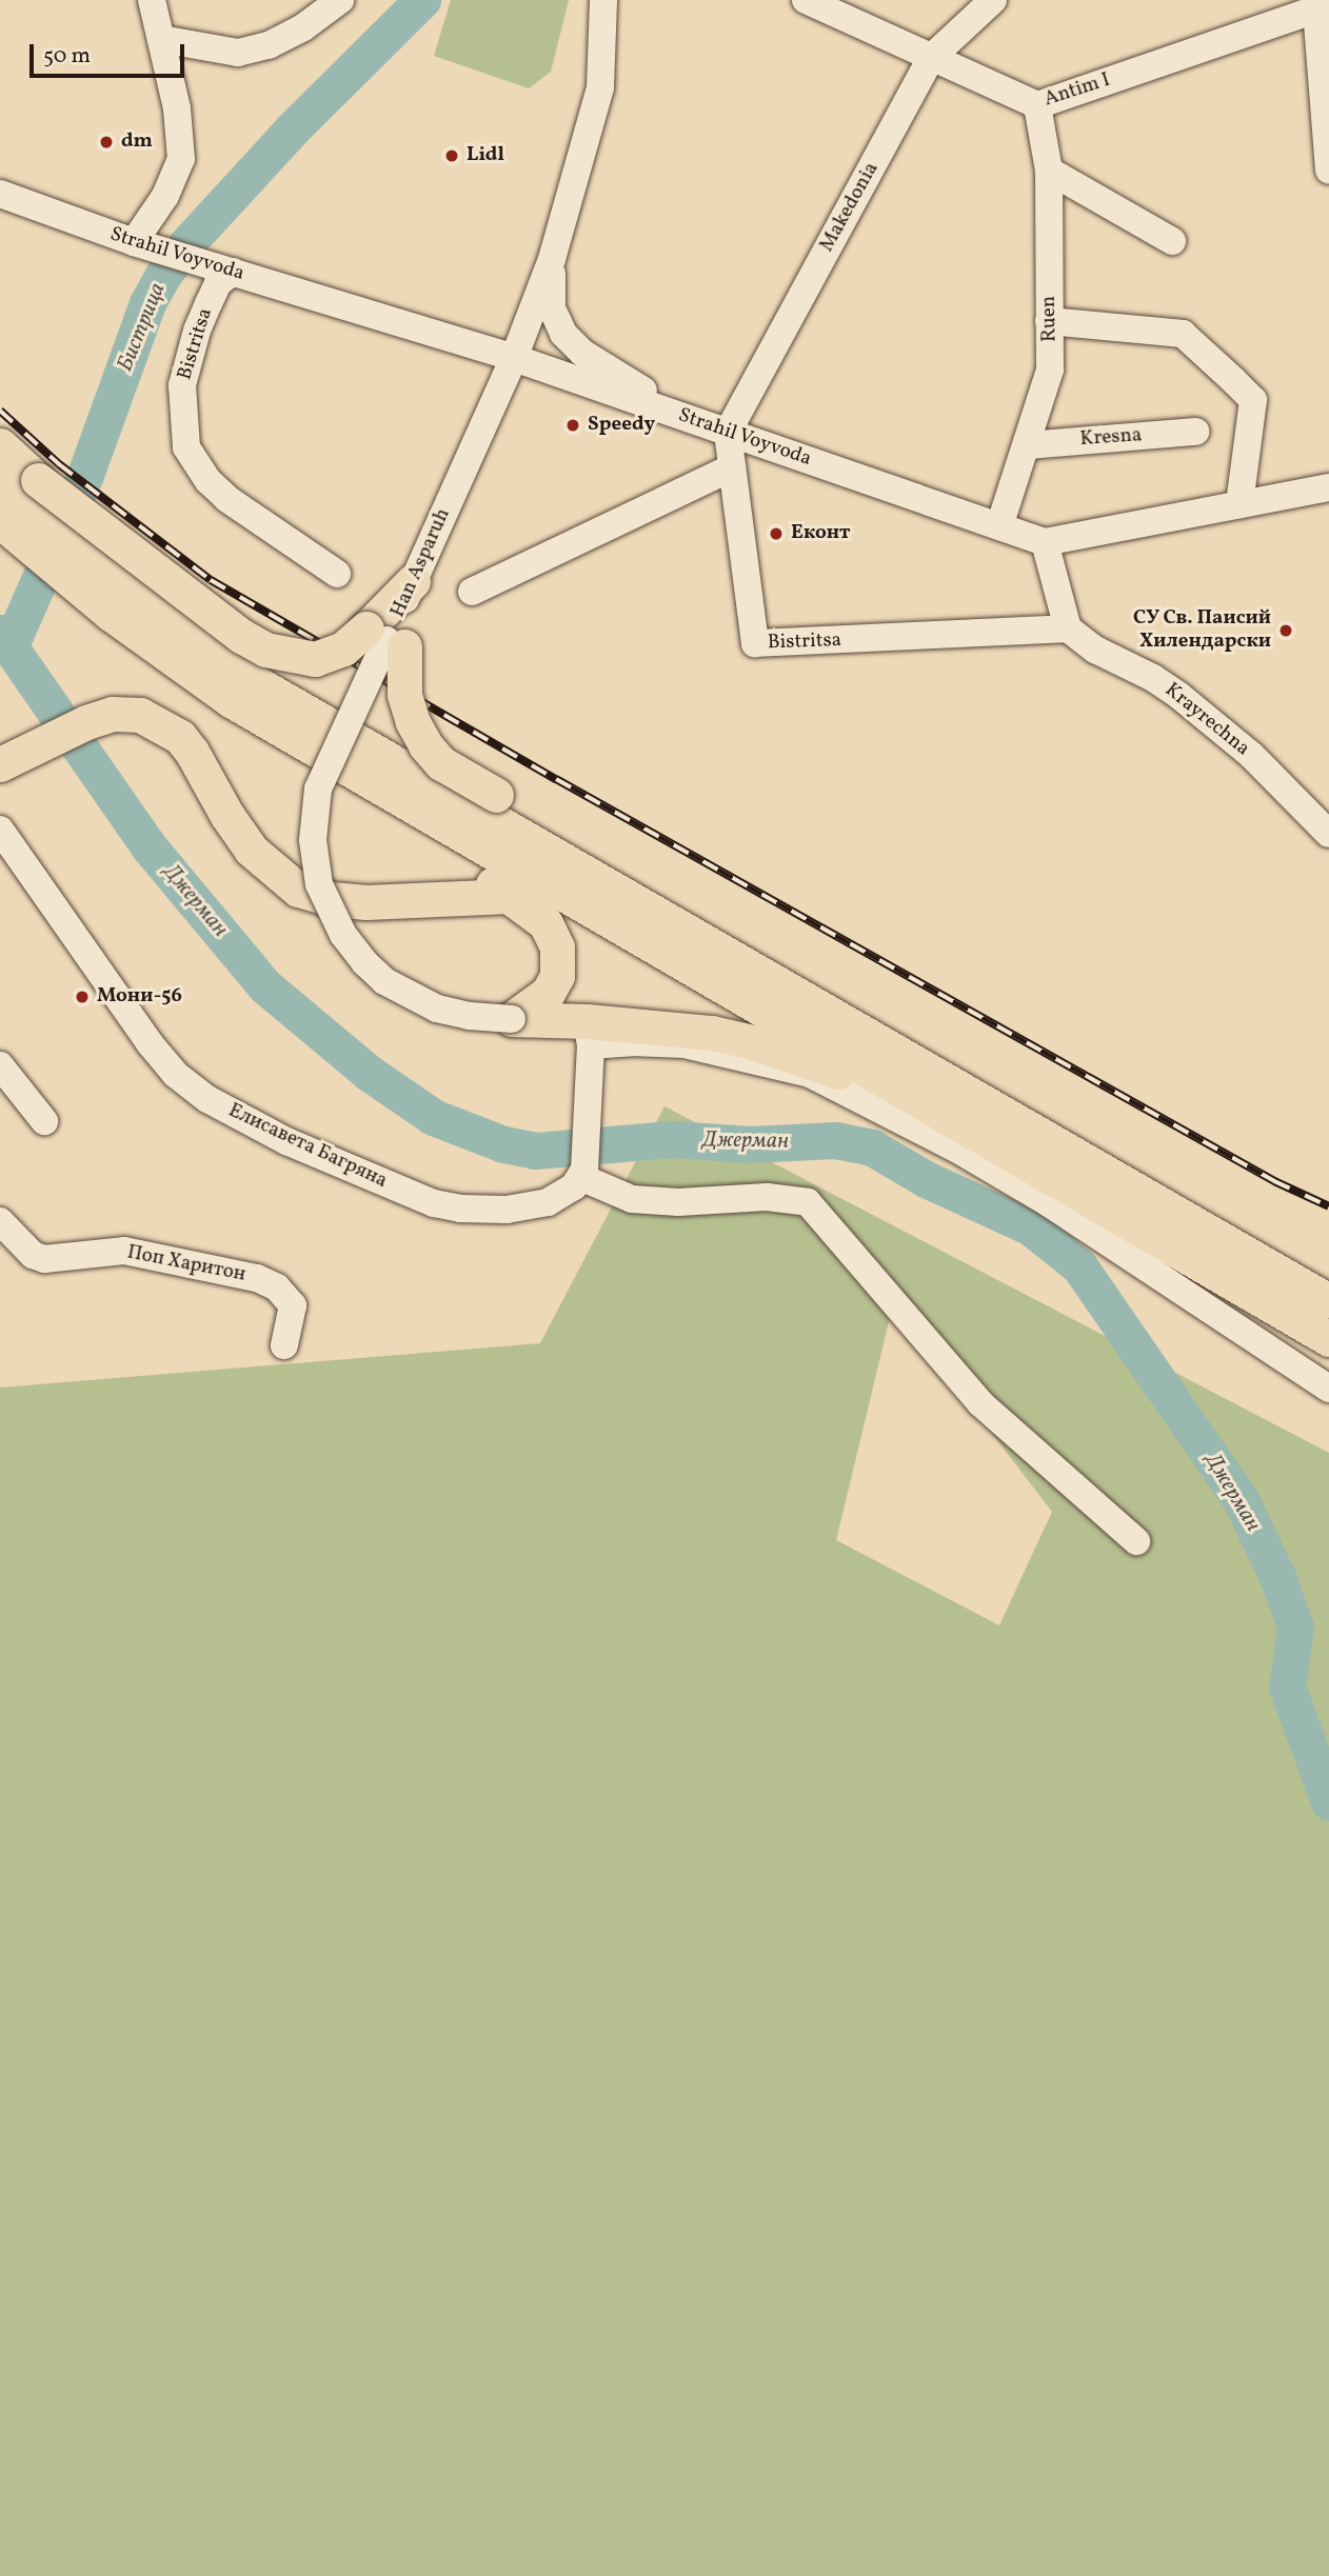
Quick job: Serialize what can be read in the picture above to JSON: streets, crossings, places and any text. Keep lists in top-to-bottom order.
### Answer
{
  "streets": {
    "street": [
      "Antim I",
      "Makedonia",
      "Strahil Voyvoda",
      "Ruen",
      "Bistritsa",
      "Kresna",
      "Han Asparuh",
      "Krayrechna",
      "Елисавета Багряна",
      "Поп Харитон"
    ]
  },
  "crossings": [
    ["Antim I", "Makedonia"],
    ["Antim I", "Ruen"],
    ["Makedonia", "Strahil Voyvoda"],
    ["Makedonia", "Bistritsa"],
    ["Strahil Voyvoda", "Ruen"],
    ["Strahil Voyvoda", "Bistritsa"],
    ["Strahil Voyvoda", "Han Asparuh"],
    ["Ruen", "Kresna"],
    ["Bistritsa", "Krayrechna"]
  ],
  "water": ["Бистрица", "Джерман"],
  "places": [
    "dm",
    "Lidl",
    "Speedy",
    "Еконт",
    "СУ Св. Паисий Хилендарски",
    "Мони-56"
  ],
  "scale_bar": "50 m"
}
